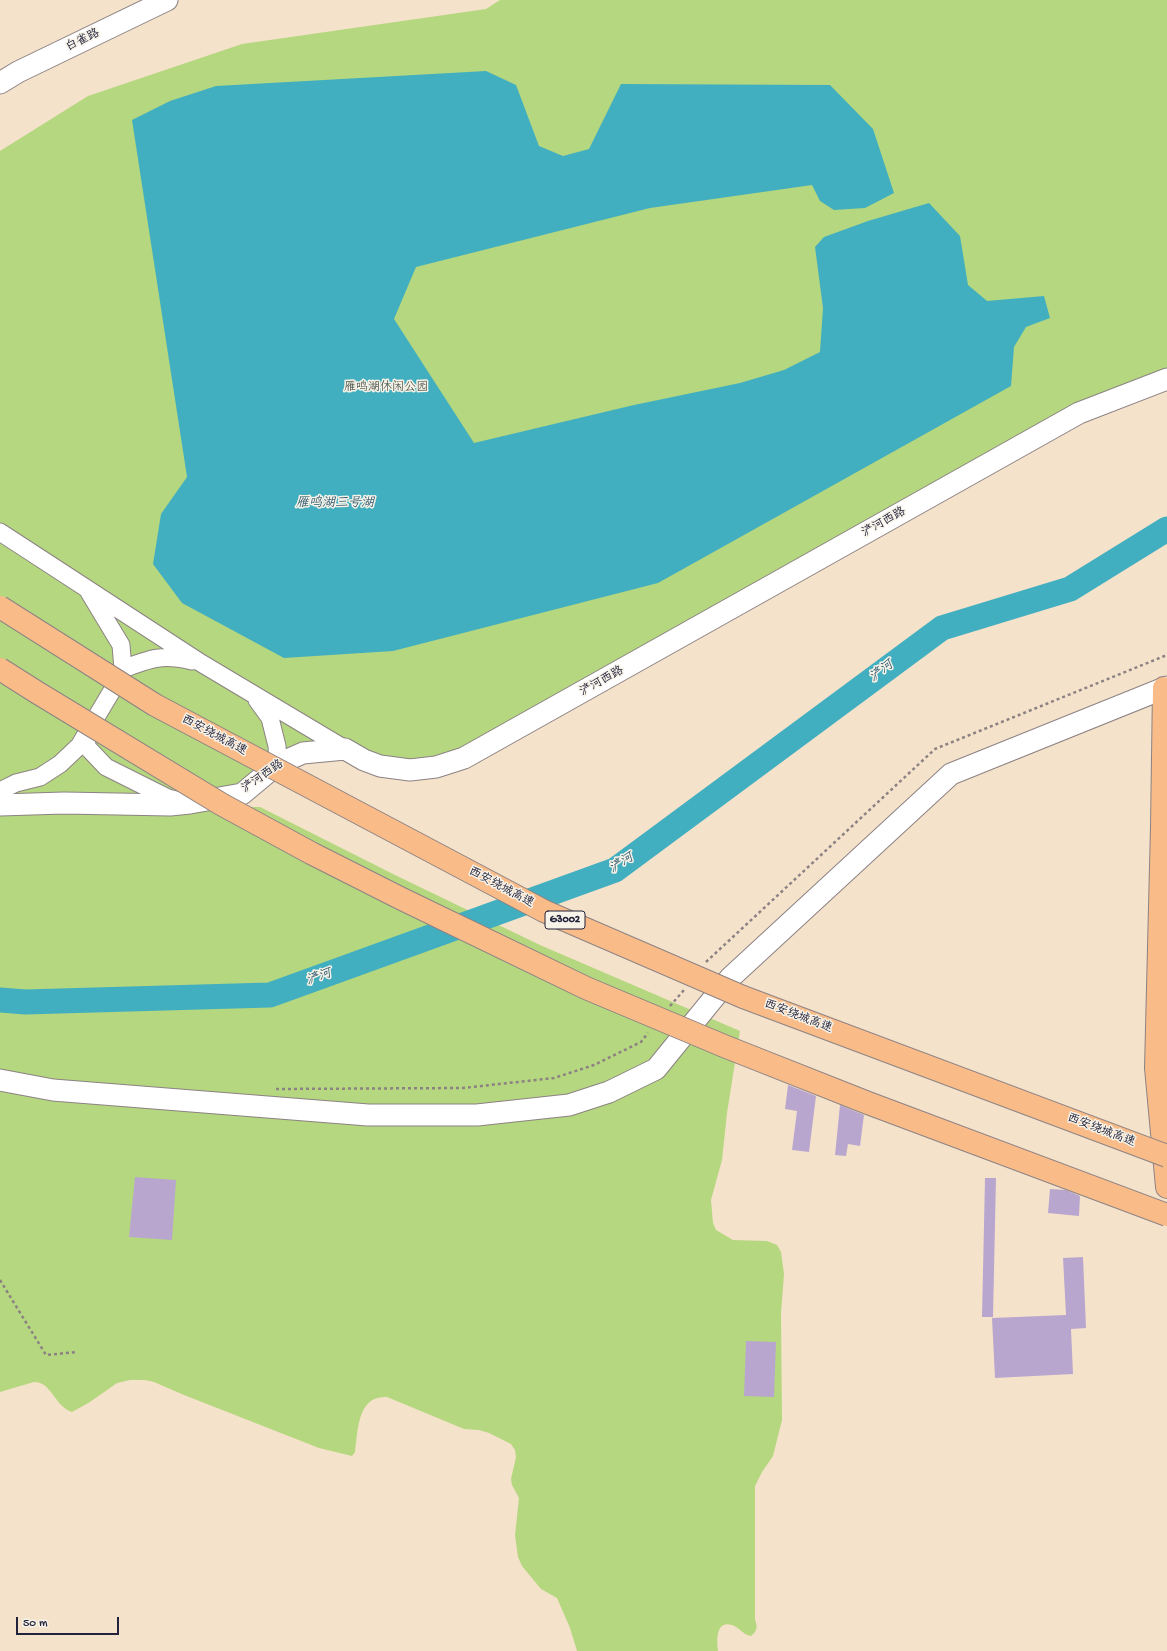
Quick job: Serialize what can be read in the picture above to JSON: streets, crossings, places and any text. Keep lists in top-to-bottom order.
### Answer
{
  "streets": {
    "main road": ["西安绕城高速", "G3002"],
    "street": ["白雀路", "浐河西路"]
  },
  "water": ["雁鸣湖三号湖", "浐河"],
  "parks": ["雁鸣湖休闲公园"],
  "scale_bar": "50 m"
}
